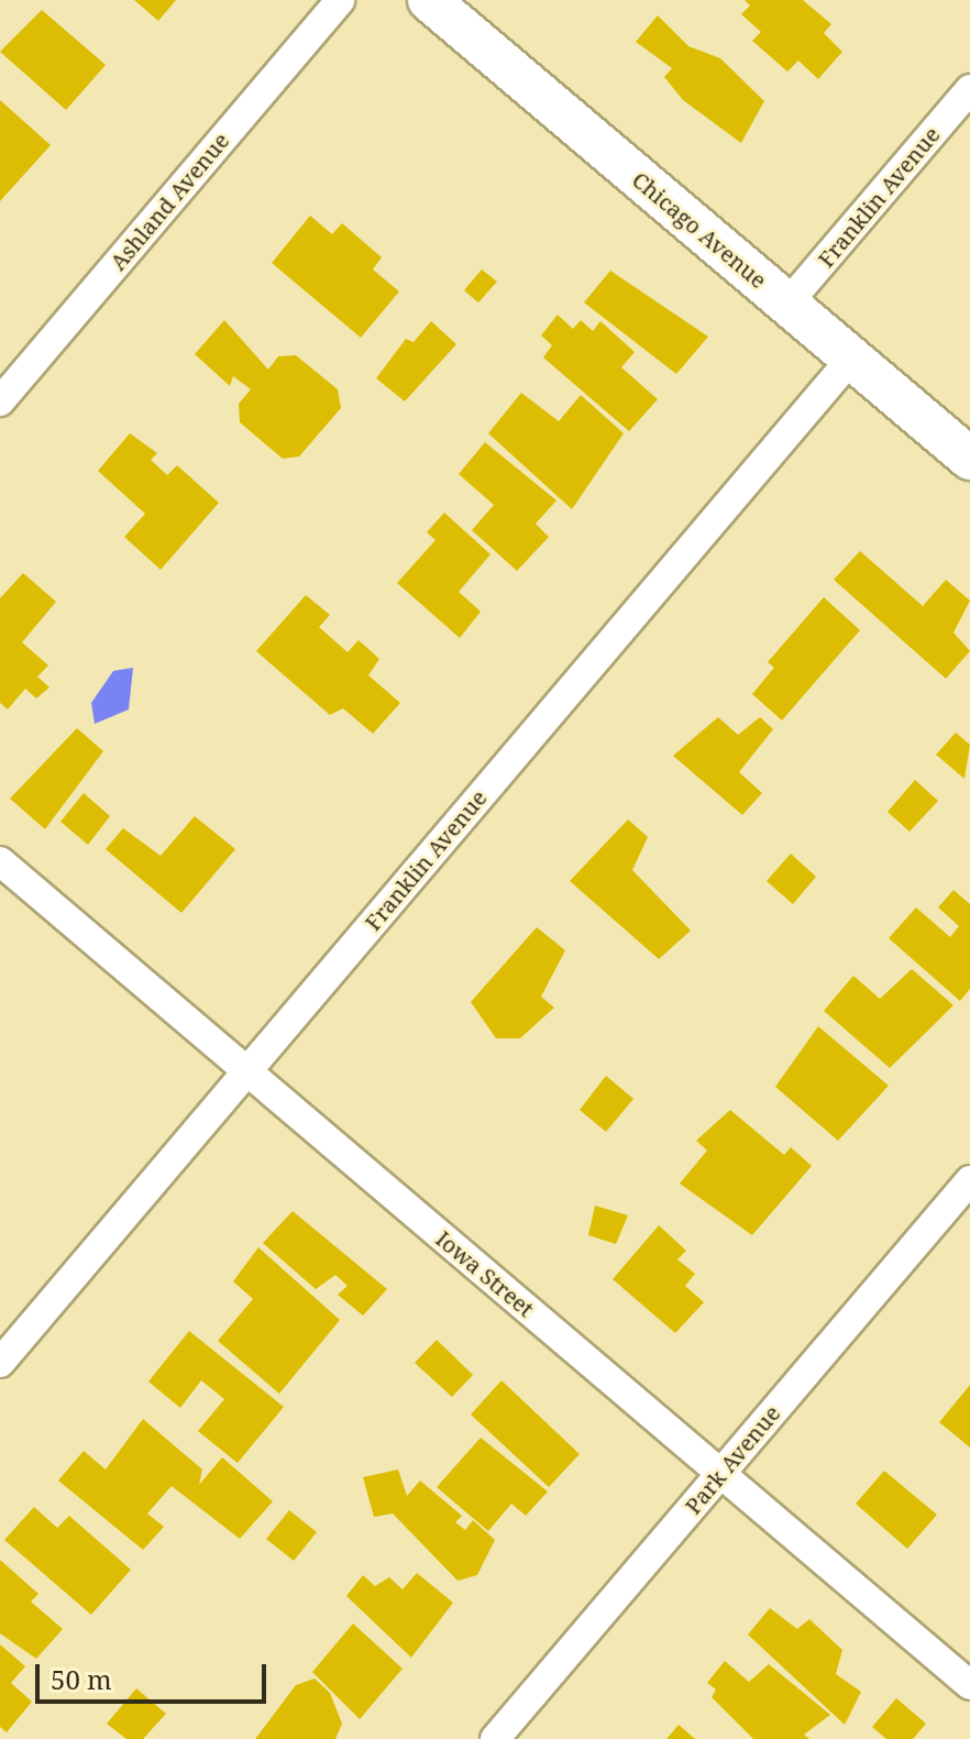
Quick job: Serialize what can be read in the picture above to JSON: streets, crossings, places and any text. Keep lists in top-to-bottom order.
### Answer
{
  "streets": {
    "main road": ["Chicago Avenue"],
    "street": [
      "Franklin Avenue",
      "Ashland Avenue",
      "Iowa Street",
      "Park Avenue"
    ]
  },
  "crossings": [
    ["Franklin Avenue", "Chicago Avenue"],
    ["Franklin Avenue", "Iowa Street"],
    ["Iowa Street", "Park Avenue"]
  ],
  "scale_bar": "50 m"
}
